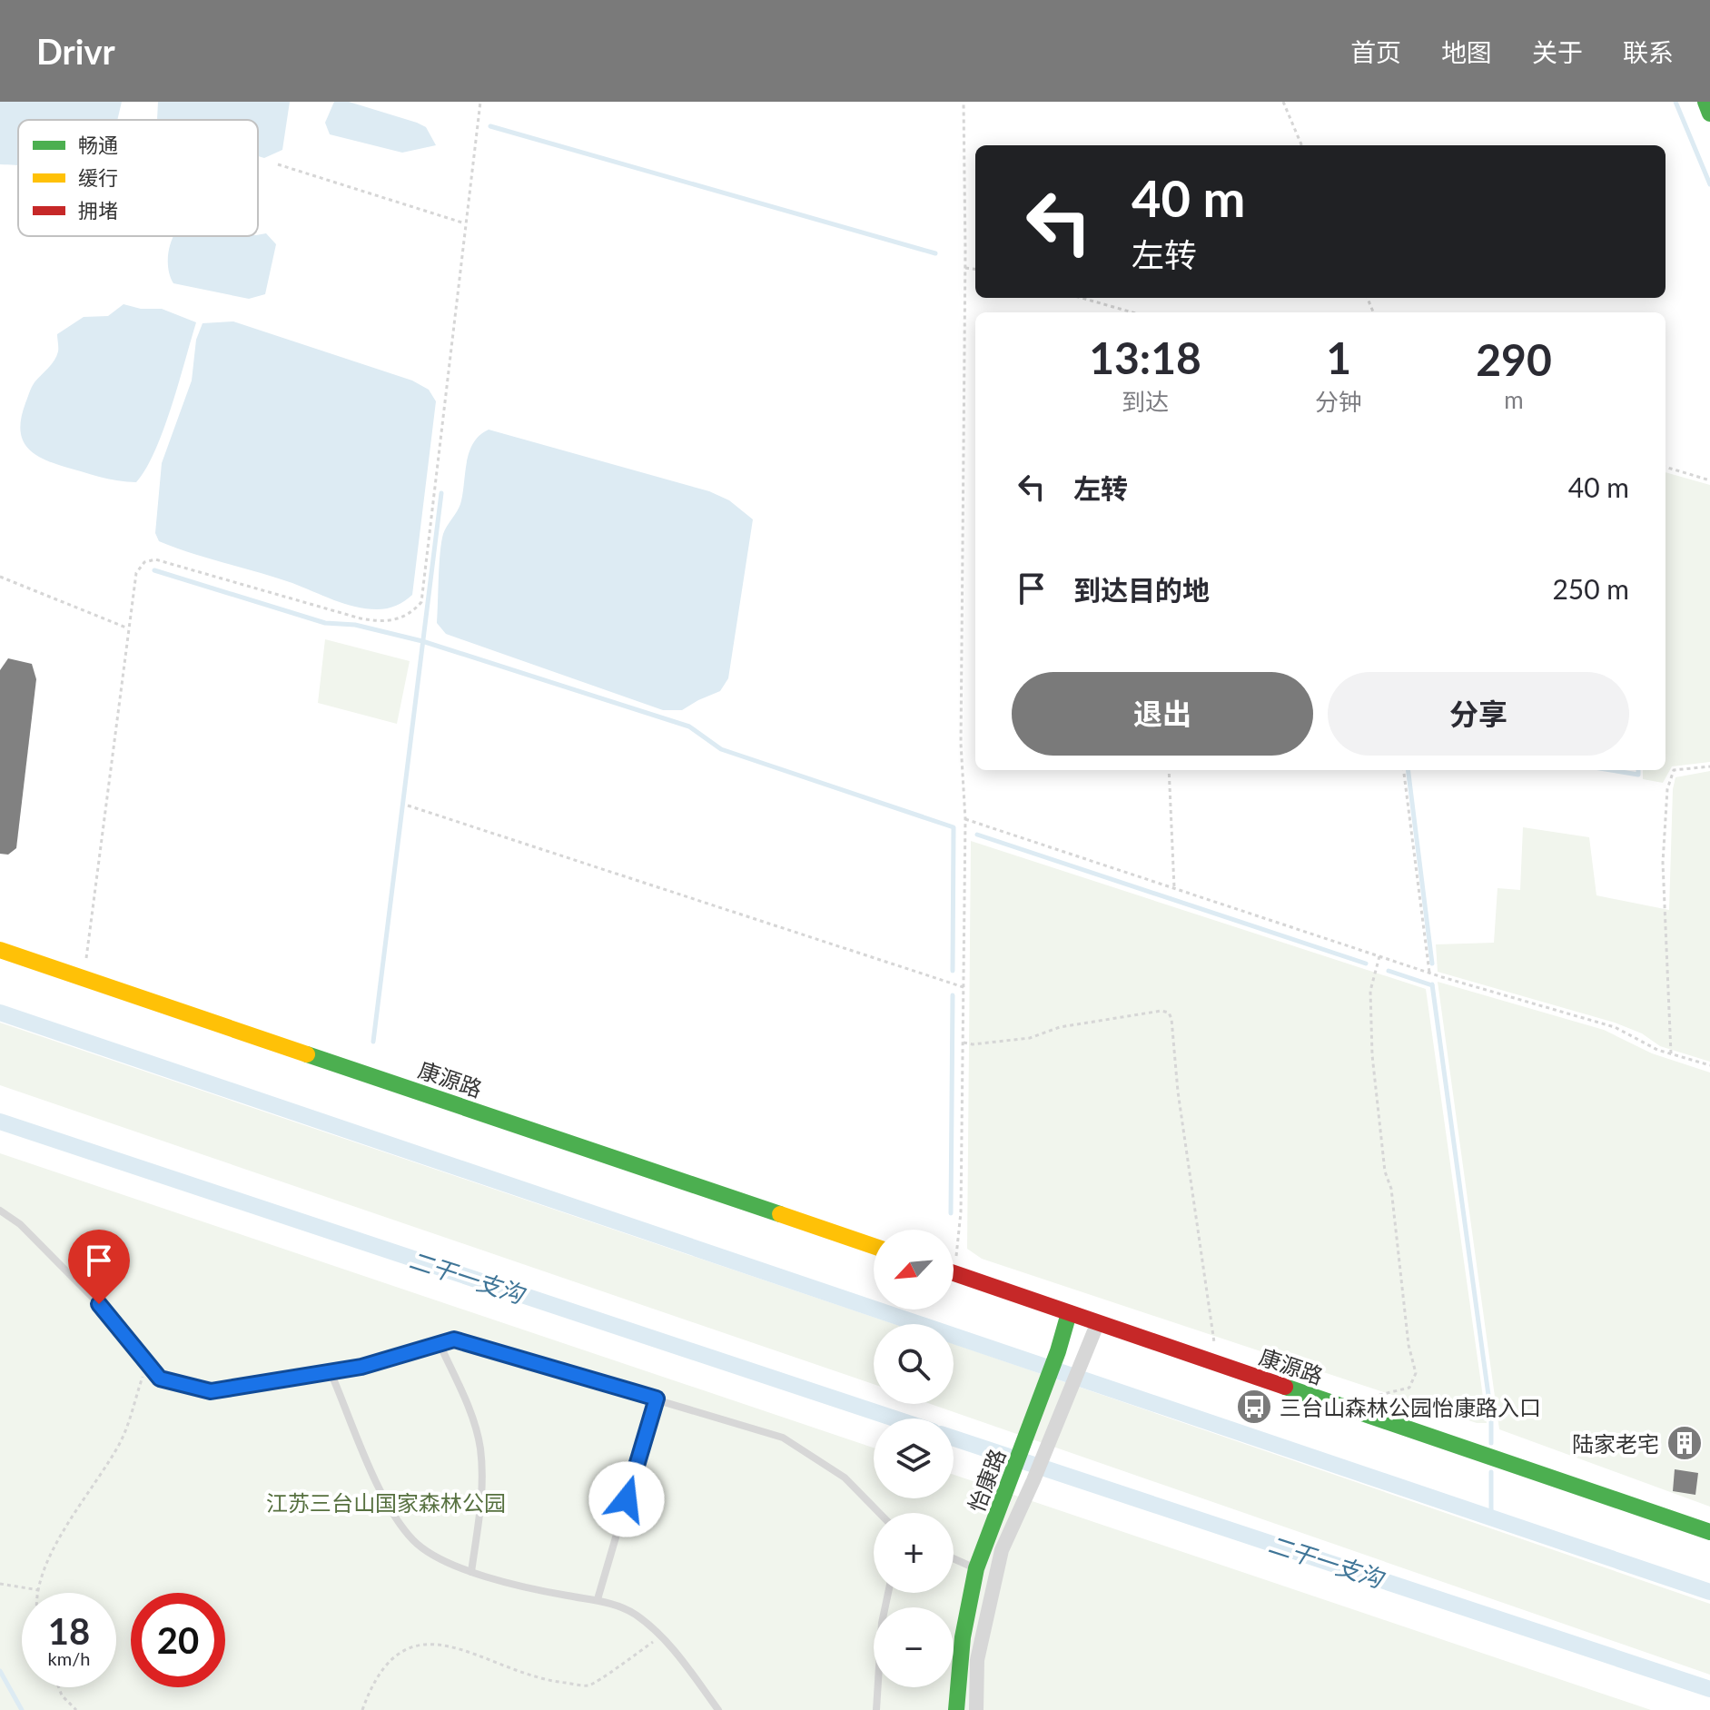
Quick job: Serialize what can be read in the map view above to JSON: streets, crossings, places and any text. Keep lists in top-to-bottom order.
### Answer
{
  "streets": {
    "street": ["康源路", "怡康路"]
  },
  "crossings": [
    ["康源路", "怡康路"]
  ],
  "water": ["二干一支沟"],
  "parks": ["江苏三台山国家森林公园"],
  "places": {
    "bus stop": ["三台山森林公园怡康路入口"],
    "building": ["陆家老宅"]
  },
  "legend": ["畅通", "缓行", "拥堵"],
  "north": "bottom left",
  "page": {
    "header": "Drivr",
    "nav": [
      "首页",
      "地图",
      "关于",
      "联系"
    ],
    "turn": ["40 m", "左转"],
    "eta": [
      "13:18",
      "到达",
      "1",
      "分钟",
      "290",
      "m"
    ],
    "list": [
      {
        "name": "左转",
        "value": "40 m"
      },
      {
        "name": "到达目的地",
        "value": "250 m"
      }
    ],
    "buttons": ["退出", "分享"],
    "map_buttons": ["+", "−"],
    "speed": "18 km/h",
    "limit": "20"
  }
}
